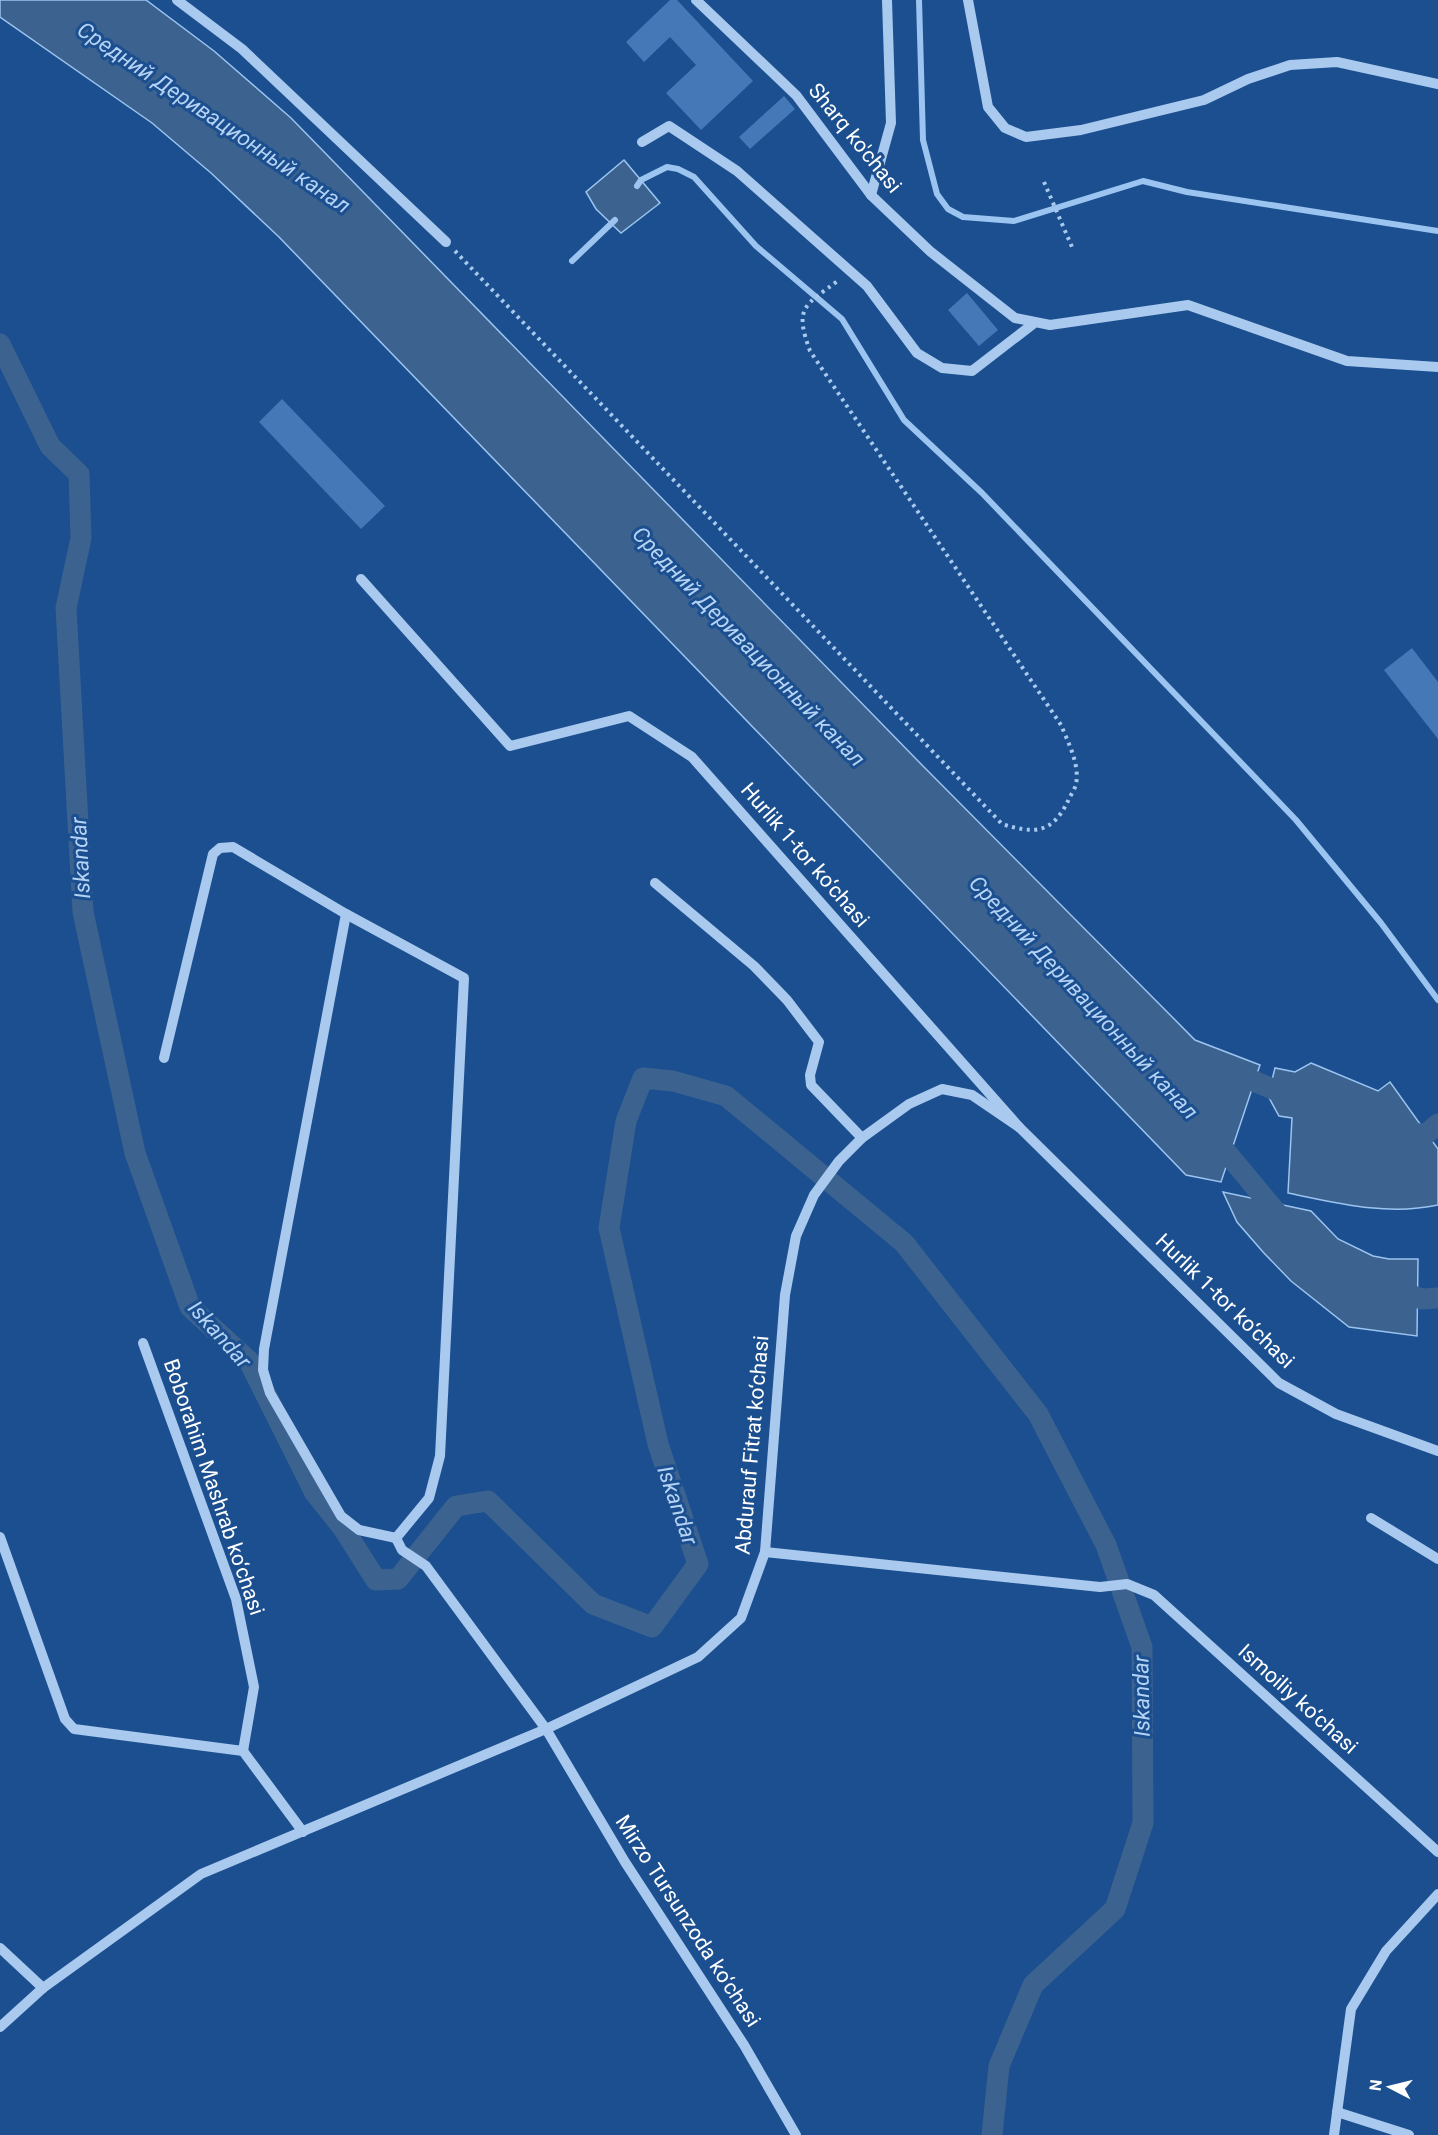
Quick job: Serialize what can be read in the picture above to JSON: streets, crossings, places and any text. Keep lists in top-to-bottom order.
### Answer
{
  "streets": {
    "street": [
      "Sharq ko'chasi",
      "Hurlik 1-tor ko‘chasi",
      "Abdurauf Fitrat ko‘chasi",
      "Boborahim Mashrab ko‘chasi",
      "Ismoiliy ko‘chasi",
      "Mirzo Tursunzoda ko‘chasi"
    ]
  },
  "crossings": [
    ["Hurlik 1-tor ko‘chasi", "Abdurauf Fitrat ko‘chasi"],
    ["Abdurauf Fitrat ko‘chasi", "Ismoiliy ko‘chasi"],
    ["Abdurauf Fitrat ko‘chasi", "Mirzo Tursunzoda ko‘chasi"]
  ],
  "water": ["Средний Деривационный канал", "Iskandar"],
  "north": "left"
}
